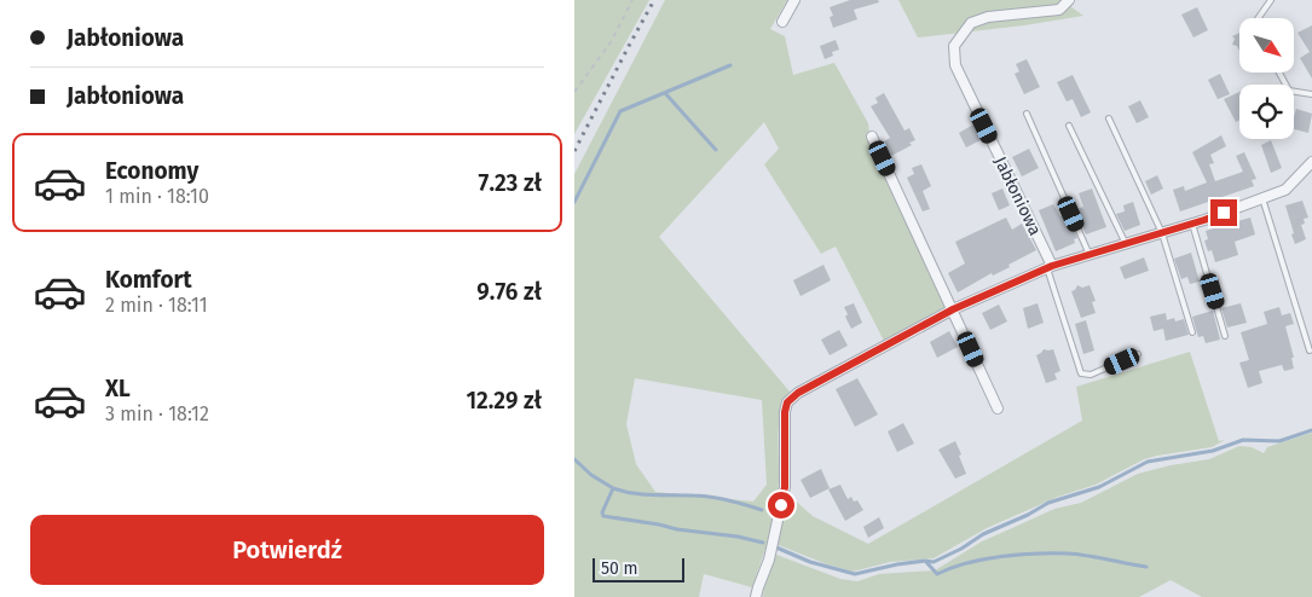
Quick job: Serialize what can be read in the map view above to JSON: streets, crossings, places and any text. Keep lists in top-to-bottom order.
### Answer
{
  "streets": {
    "street": ["Jabłoniowa"]
  },
  "scale_bar": "50 m",
  "north": "bottom right",
  "page": {
    "banner": ["Jabłoniowa", "Jabłoniowa"],
    "list": [
      {
        "name": "Economy",
        "note": "1 min · 18:10",
        "value": "7.23 zł"
      },
      {
        "name": "Komfort",
        "note": "2 min · 18:11",
        "value": "9.76 zł"
      },
      {
        "name": "XL",
        "note": "3 min · 18:12",
        "value": "12.29 zł"
      }
    ],
    "buttons": "Potwierdź",
    "scale": "50 m"
  }
}
